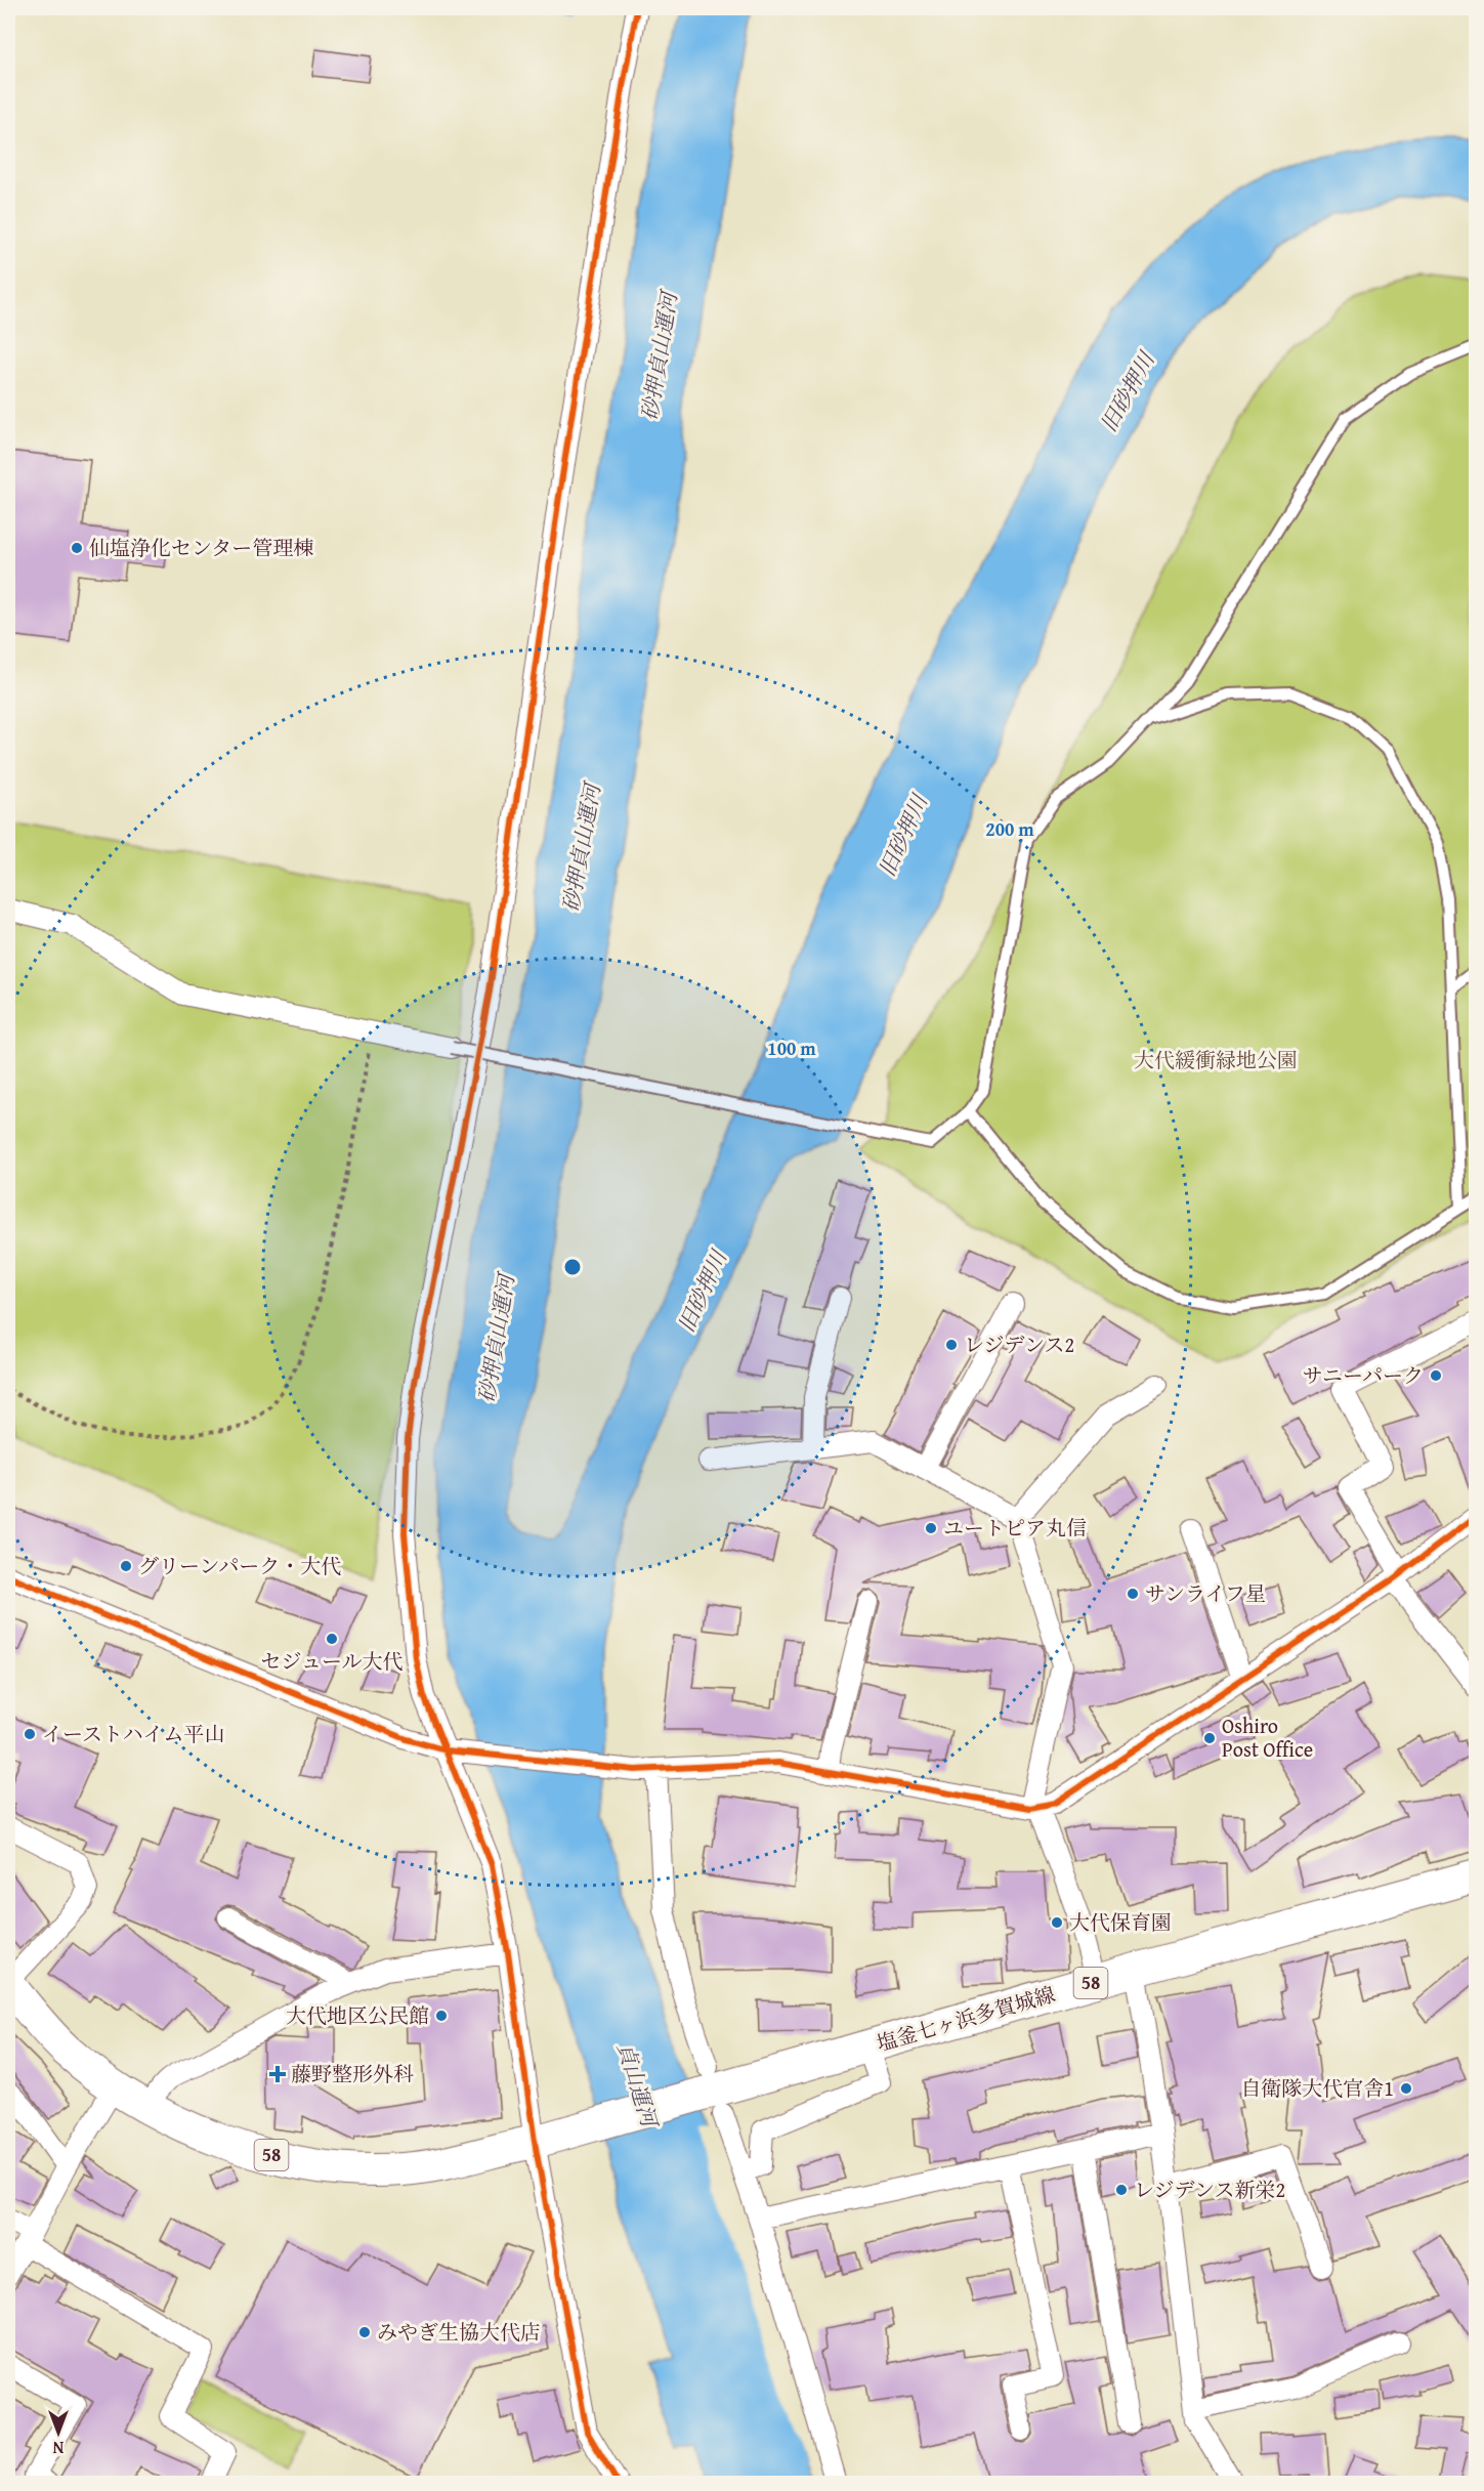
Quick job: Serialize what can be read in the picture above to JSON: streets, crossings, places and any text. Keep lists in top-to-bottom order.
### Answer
{
  "streets": {
    "main road": ["58", "塩釜七ヶ浜多賀城線"]
  },
  "crossings": [
    ["58", "塩釜七ヶ浜多賀城線"]
  ],
  "water": ["砂押貞山運河", "旧砂押川", "貞山運河"],
  "parks": ["大代緩衝緑地公園"],
  "places": {
    "other": [
      "仙塩浄化センター管理棟",
      "レジデンス2",
      "サニーパーク",
      "ユートピア丸信",
      "グリーンパーク・大代",
      "サンライフ星",
      "セジュール大代",
      "イーストハイム平山",
      "Oshiro Post Office",
      "大代保育園",
      "大代地区公民館",
      "自衛隊大代官舎1",
      "レジデンス新栄2",
      "みやぎ生協大代店"
    ],
    "health": ["藤野整形外科"]
  },
  "north": "bottom",
  "rings": ["200 m", "100 m"]
}
